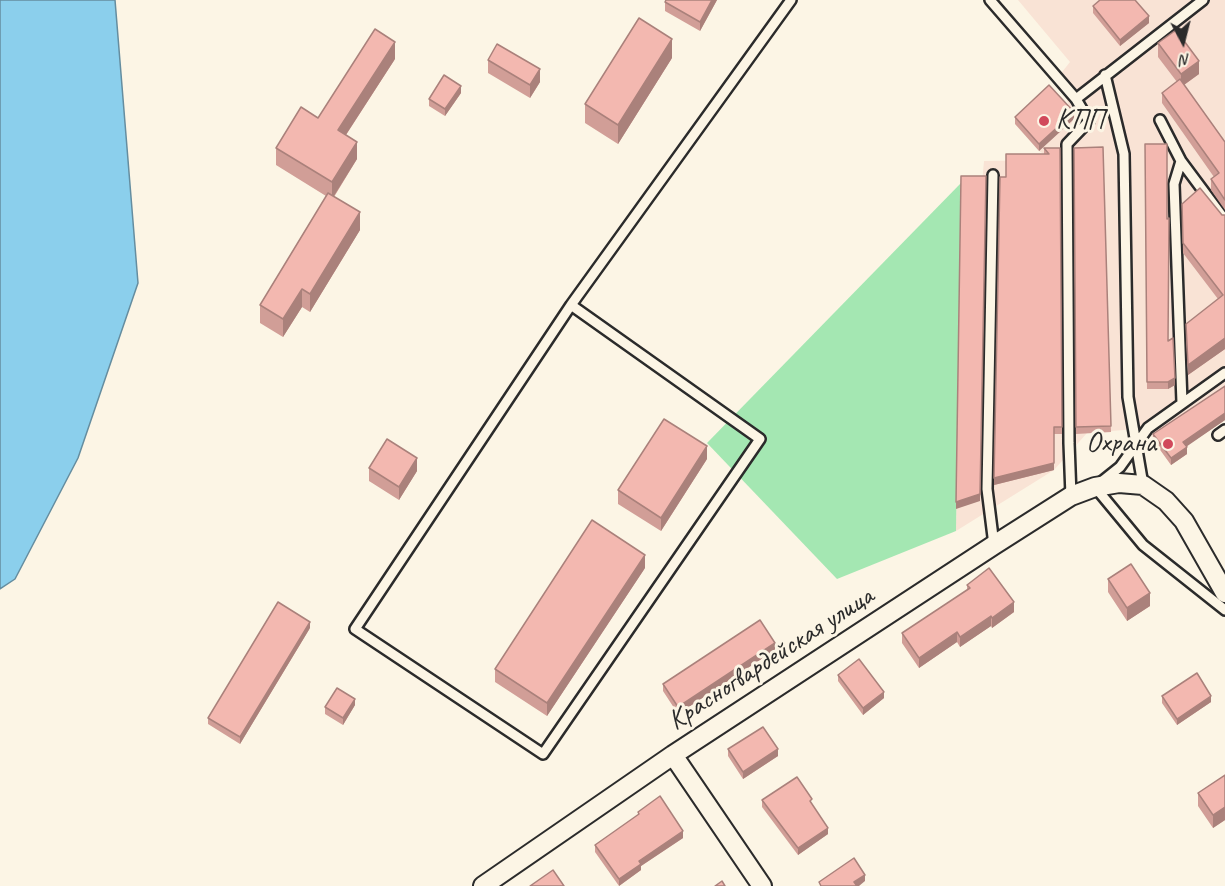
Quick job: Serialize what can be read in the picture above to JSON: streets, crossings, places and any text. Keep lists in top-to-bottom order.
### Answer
{
  "streets": {
    "street": ["Красногвардейская улица"]
  },
  "places": ["КПП", "Охрана"],
  "north": "bottom"
}
